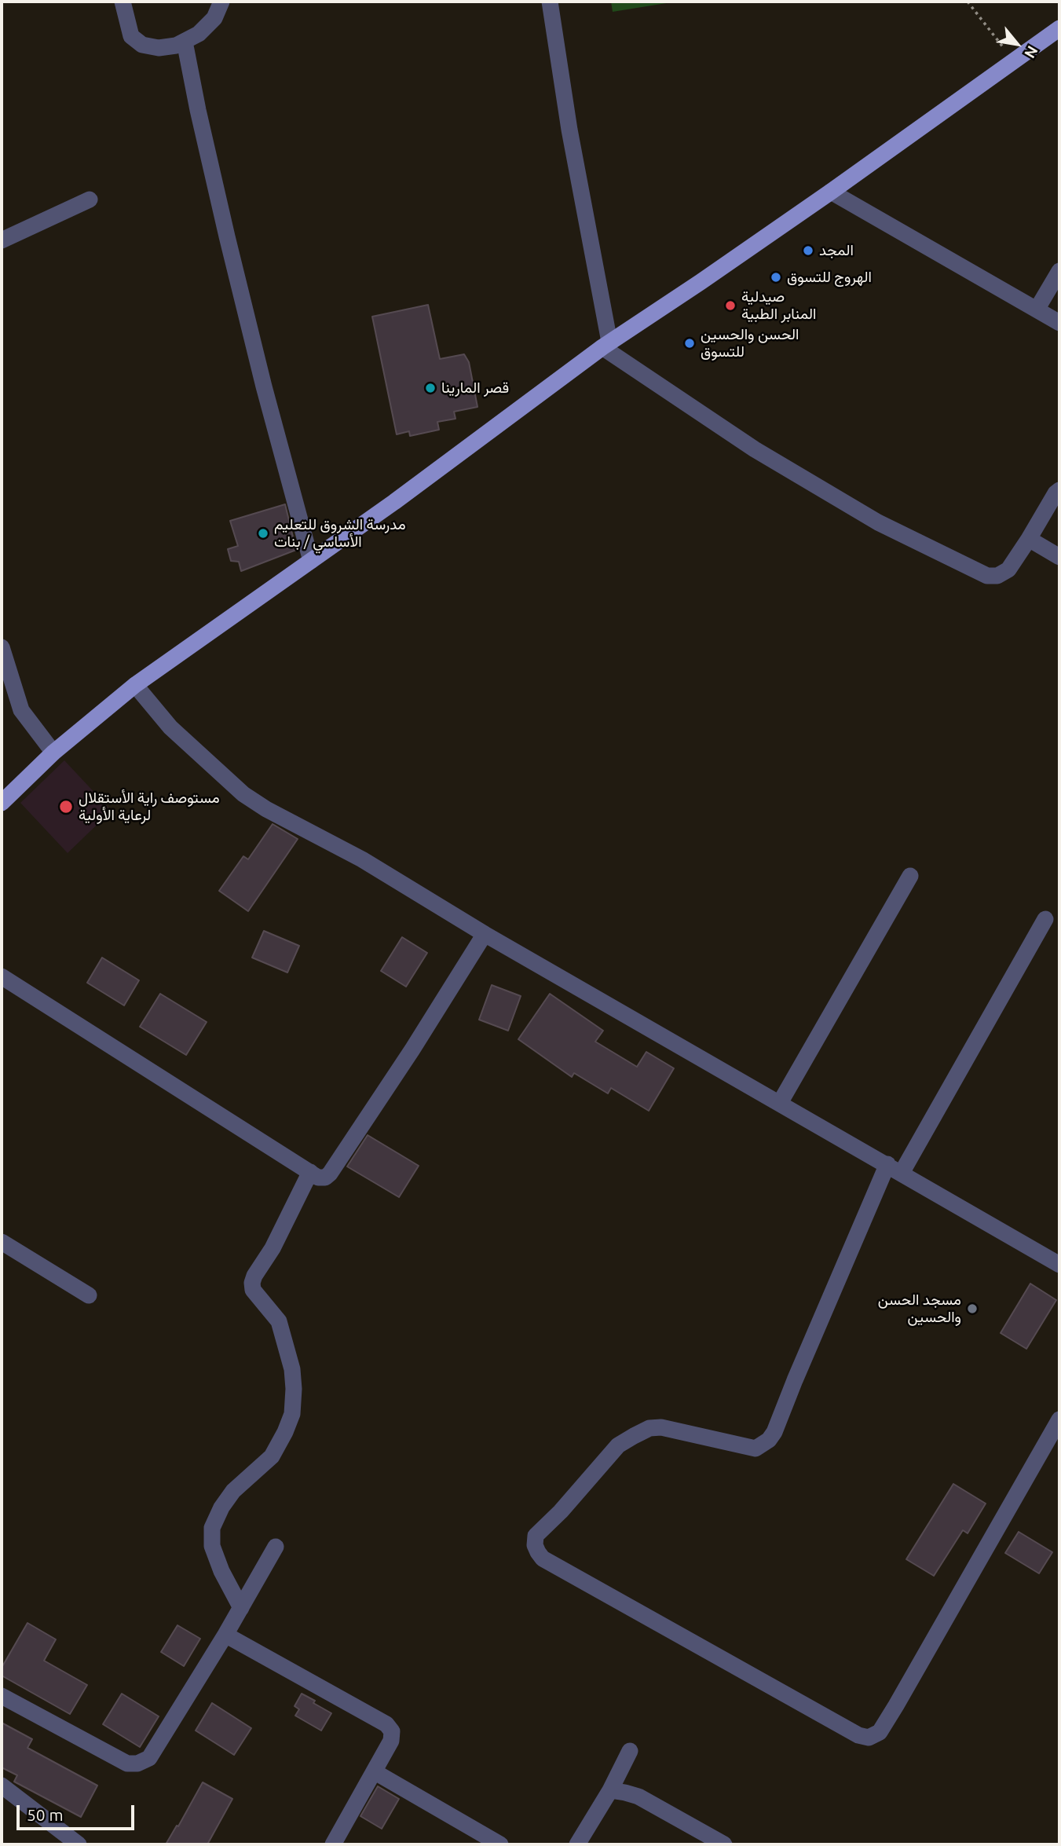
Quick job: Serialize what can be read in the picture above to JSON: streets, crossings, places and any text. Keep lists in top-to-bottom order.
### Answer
{
  "places": [
    "المجد",
    "الهروج للتسوق",
    "صيدلية المنابر الطبية",
    "الحسن والحسين للتسوق",
    "قصر المارينا",
    "مدرسة الشروق للتعليم الأساسي / بنات",
    "مستوصف راية الأستقلال لرعاية الأولية",
    "مسجد الحسن والحسين"
  ],
  "scale_bar": "50 m",
  "north": "bottom right"
}
